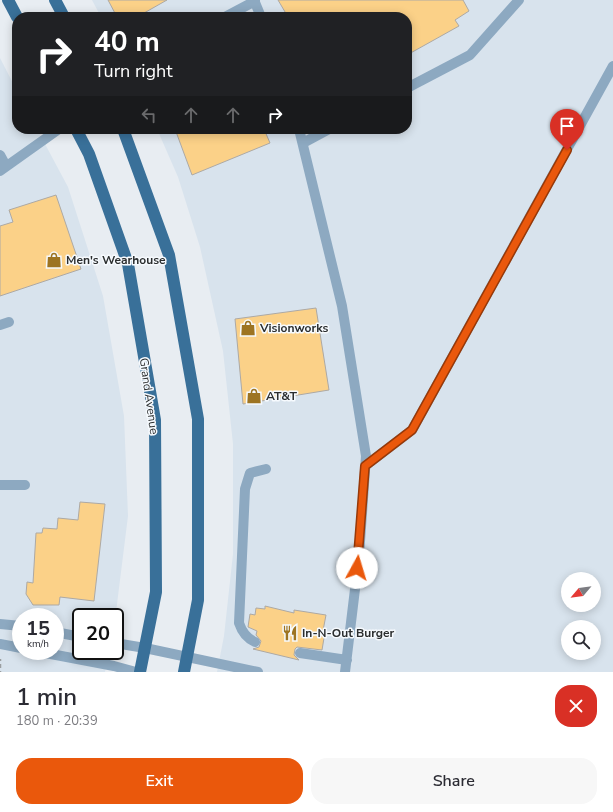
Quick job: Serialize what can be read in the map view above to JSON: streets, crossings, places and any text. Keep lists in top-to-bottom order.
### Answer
{
  "streets": {
    "main road": ["Grand Avenue"]
  },
  "places": {
    "shop": ["Men's Wearhouse", "Visionworks", "AT&T"],
    "restaurant": ["In-N-Out Burger"]
  },
  "north": "bottom left",
  "page": {
    "turn": ["40 m", "Turn right"],
    "speed": "15 km/h",
    "limit": "20",
    "heading": ["1 min", "180 m · 20:39"],
    "buttons": ["Exit", "Share"]
  }
}
